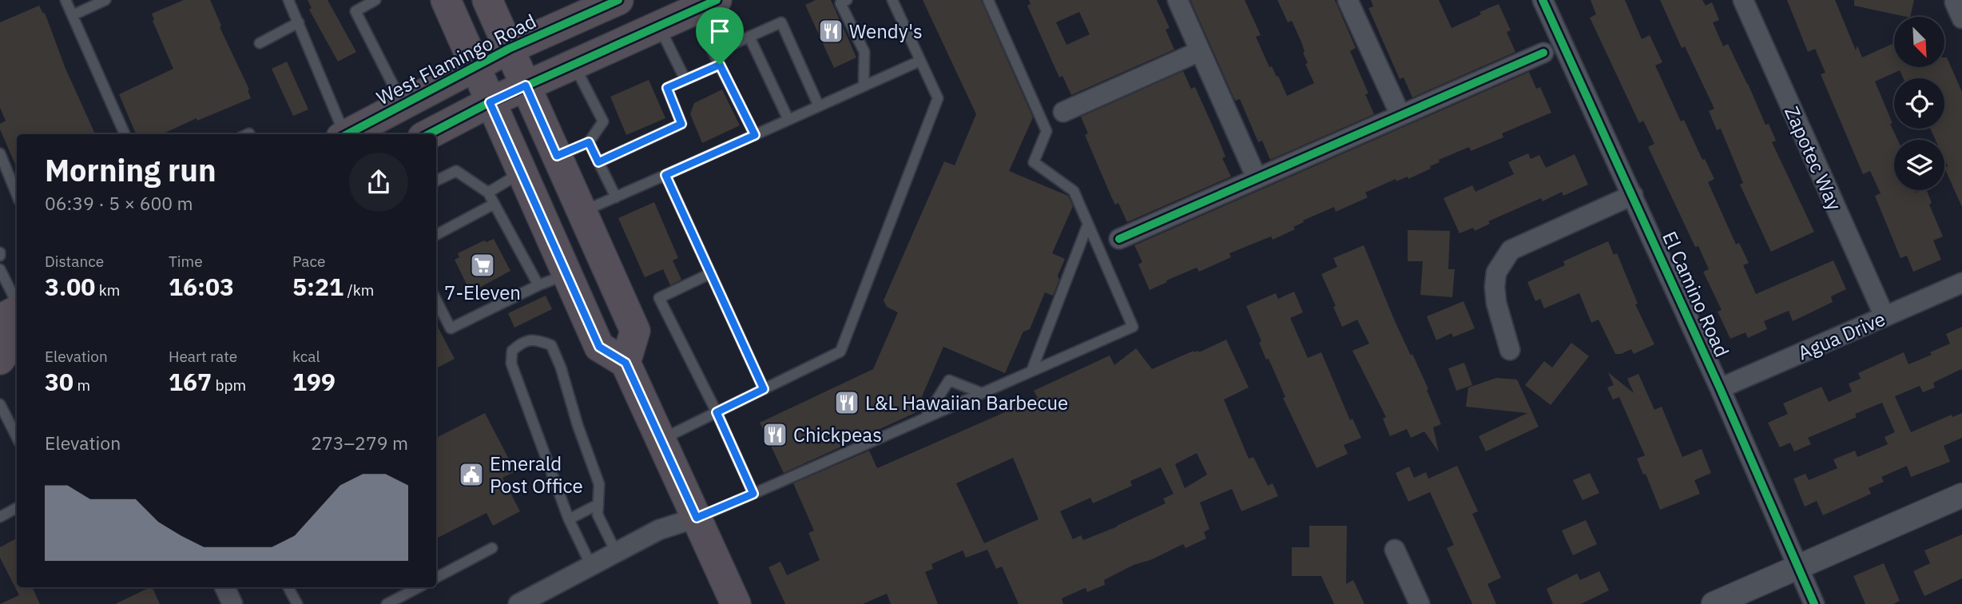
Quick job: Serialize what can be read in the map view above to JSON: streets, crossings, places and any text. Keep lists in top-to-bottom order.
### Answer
{
  "streets": {
    "main road": ["West Flamingo Road"],
    "street": ["Zapotec Way", "El Camino Road", "Agua Drive"]
  },
  "crossings": [
    ["Zapotec Way", "Agua Drive"],
    ["El Camino Road", "Agua Drive"]
  ],
  "places": {
    "restaurant": ["Wendy's", "L&L Hawaiian Barbecue", "Chickpeas"],
    "supermarket": ["7-Eleven"],
    "public building": ["Emerald Post Office"]
  },
  "north": "bottom right",
  "page": {
    "heading": ["Morning run", "06:39 · 5 × 600 m"],
    "stats": [
      ["Distance", "3.00 km"],
      ["Time", "16:03"],
      ["Pace", "5:21 /km"],
      ["Elevation", "30 m"],
      ["Heart rate", "167 bpm"],
      ["kcal", "199"]
    ],
    "chart": ["Elevation", "273–279 m"]
  }
}
